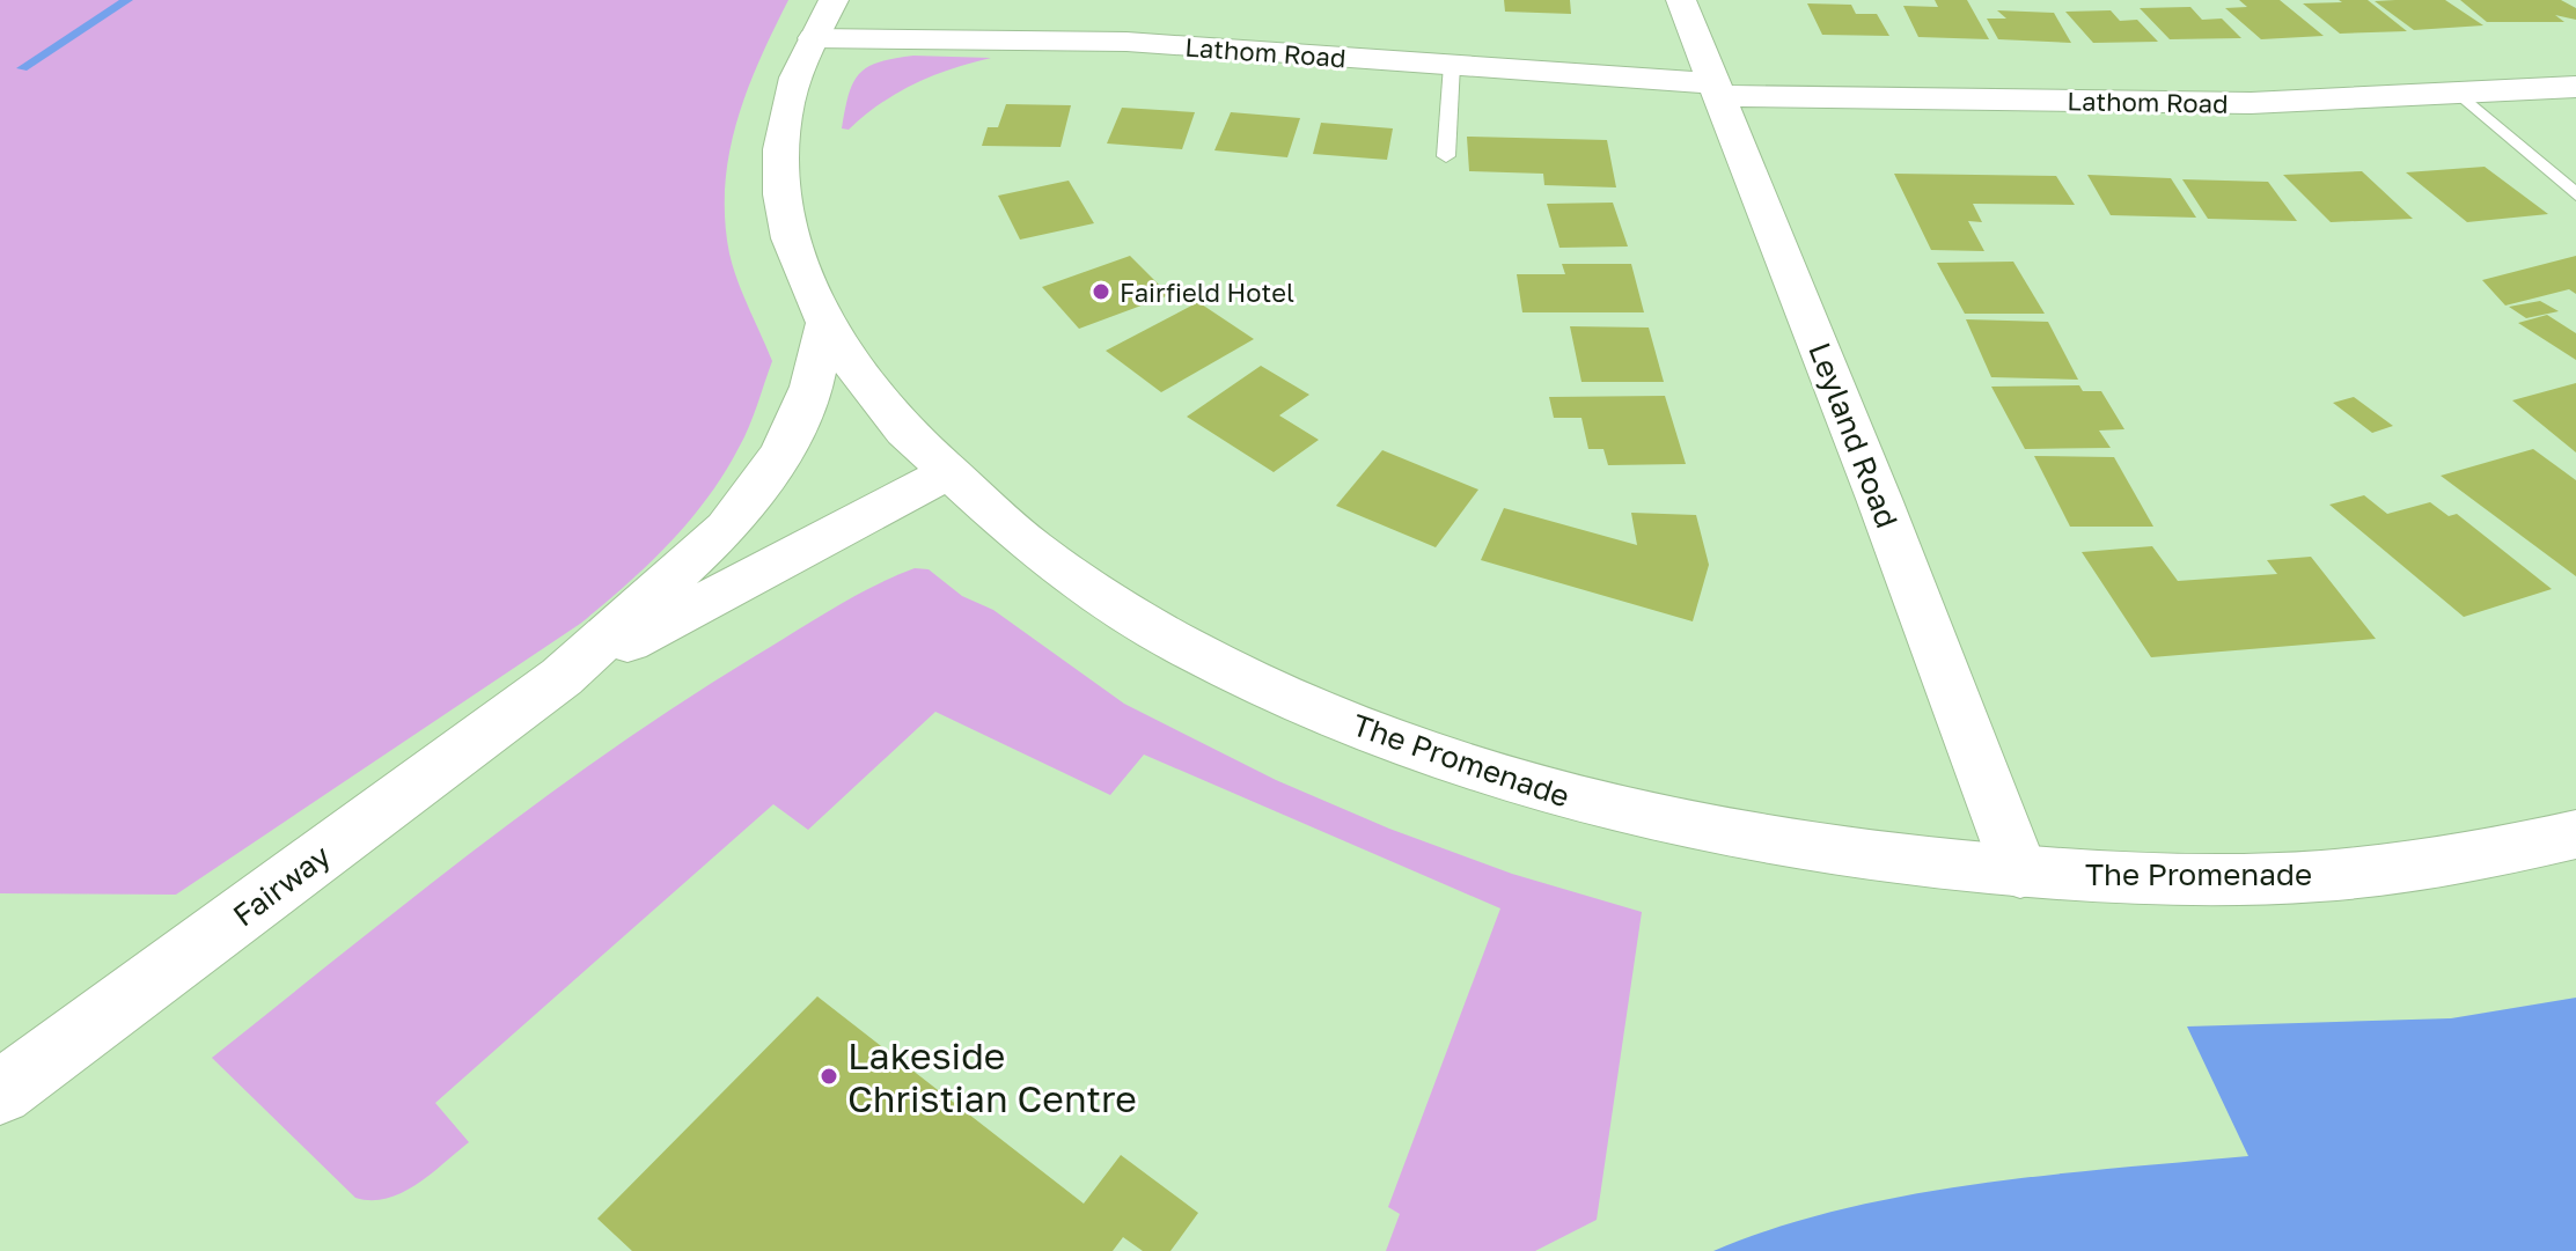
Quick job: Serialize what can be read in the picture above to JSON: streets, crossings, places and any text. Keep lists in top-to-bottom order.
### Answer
{
  "streets": {
    "street": [
      "Lathom Road",
      "Leyland Road",
      "The Promenade",
      "Fairway"
    ]
  },
  "crossings": [
    ["Lathom Road", "Leyland Road"],
    ["Lathom Road", "The Promenade"],
    ["Leyland Road", "The Promenade"],
    ["The Promenade", "Fairway"]
  ],
  "places": ["Fairfield Hotel", "Lakeside Christian Centre"]
}
